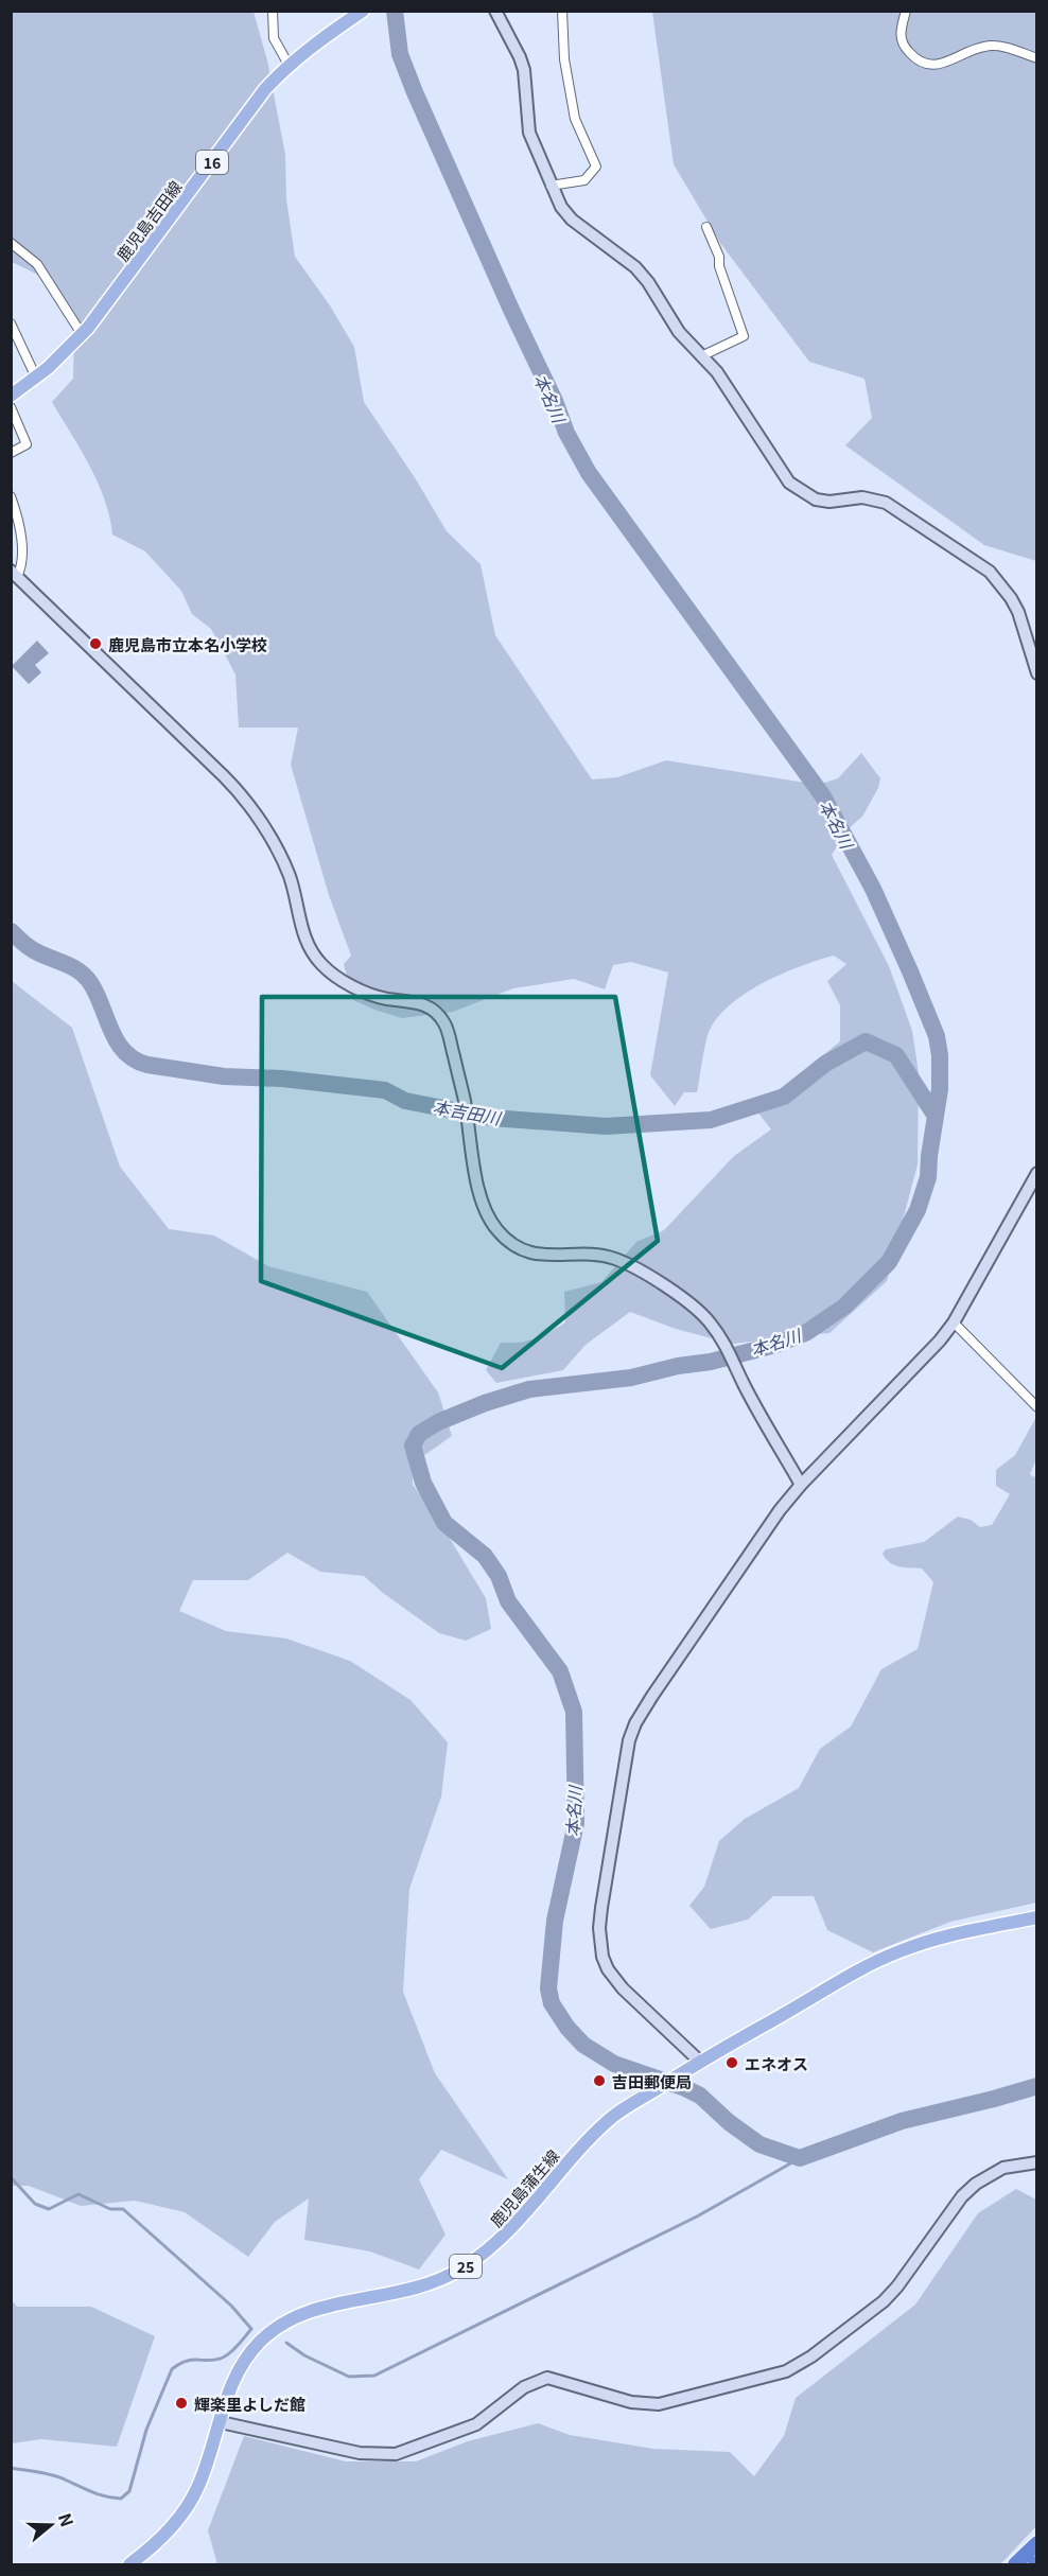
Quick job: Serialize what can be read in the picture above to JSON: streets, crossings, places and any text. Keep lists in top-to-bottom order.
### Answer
{
  "streets": {
    "main road": [
      "16",
      "鹿児島吉田線",
      "鹿児島蒲生線",
      "25"
    ]
  },
  "water": ["本名川", "本吉田川"],
  "places": [
    "鹿児島市立本名小学校",
    "エネオス",
    "吉田郵便局",
    "輝楽里よしだ館"
  ],
  "north": "right"
}
